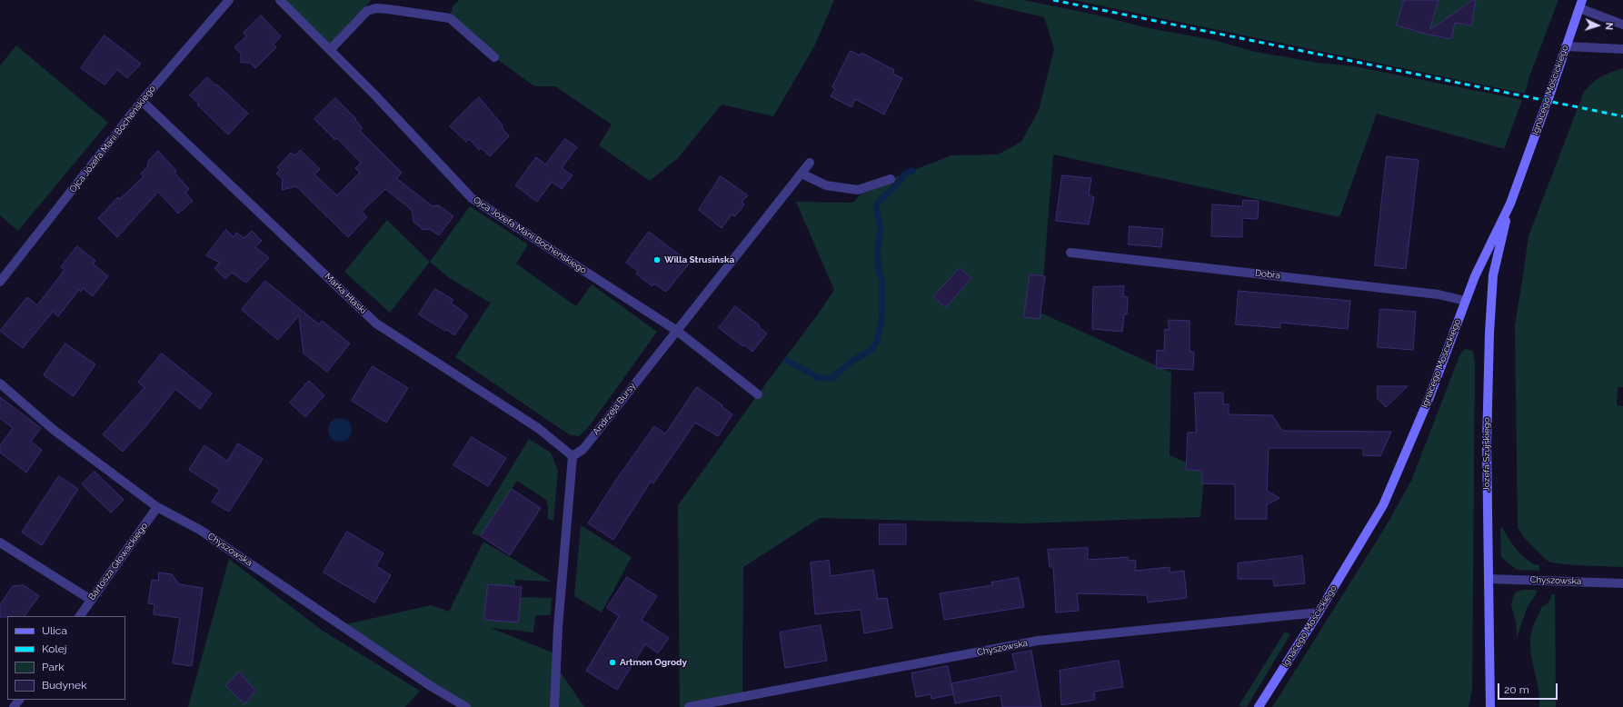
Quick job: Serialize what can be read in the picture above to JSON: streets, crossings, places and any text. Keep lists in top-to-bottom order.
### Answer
{
  "streets": {
    "street": [
      "Ignacego Mościckiego",
      "Ojca Józefa Marii Bocheńskiego",
      "Dobra",
      "Marka Hłaski",
      "Andrzeja Bursy",
      "Józefa Szujskiego",
      "Chyszowska",
      "Bartosza Głowackiego"
    ]
  },
  "crossings": [
    ["Ignacego Mościckiego", "Dobra"],
    ["Ignacego Mościckiego", "Józefa Szujskiego"],
    ["Ignacego Mościckiego", "Chyszowska"],
    ["Ojca Józefa Marii Bocheńskiego", "Marka Hłaski"],
    ["Ojca Józefa Marii Bocheńskiego", "Andrzeja Bursy"],
    ["Marka Hłaski", "Andrzeja Bursy"],
    ["Józefa Szujskiego", "Chyszowska"],
    ["Chyszowska", "Bartosza Głowackiego"]
  ],
  "places": ["Willa Strusińska", "Artmon Ogrody"],
  "legend": [
    "Ulica",
    "Kolej",
    "Park",
    "Budynek"
  ],
  "scale_bar": "20 m",
  "north": "right"
}
